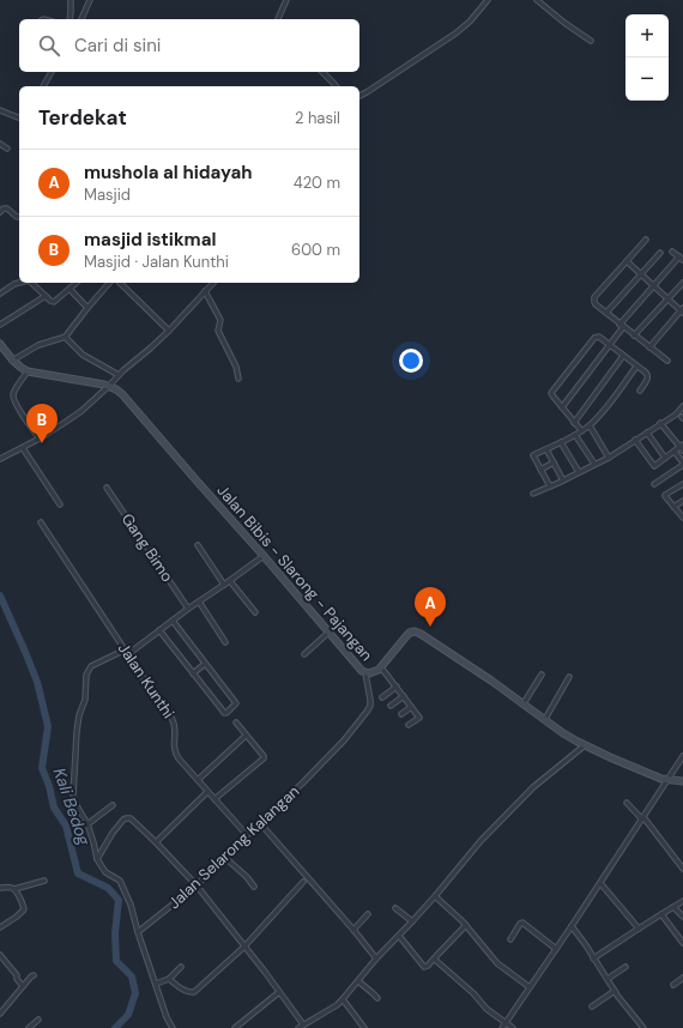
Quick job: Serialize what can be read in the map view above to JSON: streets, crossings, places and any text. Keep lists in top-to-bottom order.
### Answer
{
  "streets": {
    "main road": ["Jalan Bibis - Slarong - Pajangan"],
    "street": ["Gang Bimo", "Jalan Kunthi", "Jalan Selarong Kalangan"]
  },
  "crossings": [
    ["Jalan Bibis - Slarong - Pajangan", "Jalan Selarong Kalangan"],
    ["Jalan Kunthi", "Jalan Selarong Kalangan"]
  ],
  "water": ["Kali Bedog"],
  "page": {
    "map_buttons": ["+", "−"],
    "search": "Cari di sini",
    "heading": ["Terdekat", "2 hasil"],
    "list": [
      {
        "mark": "A",
        "name": "mushola al hidayah",
        "note": "Masjid",
        "value": "420 m"
      },
      {
        "mark": "B",
        "name": "masjid istikmal",
        "note": "Masjid · Jalan Kunthi",
        "value": "600 m"
      }
    ],
    "pins": ["B", "A"]
  }
}
